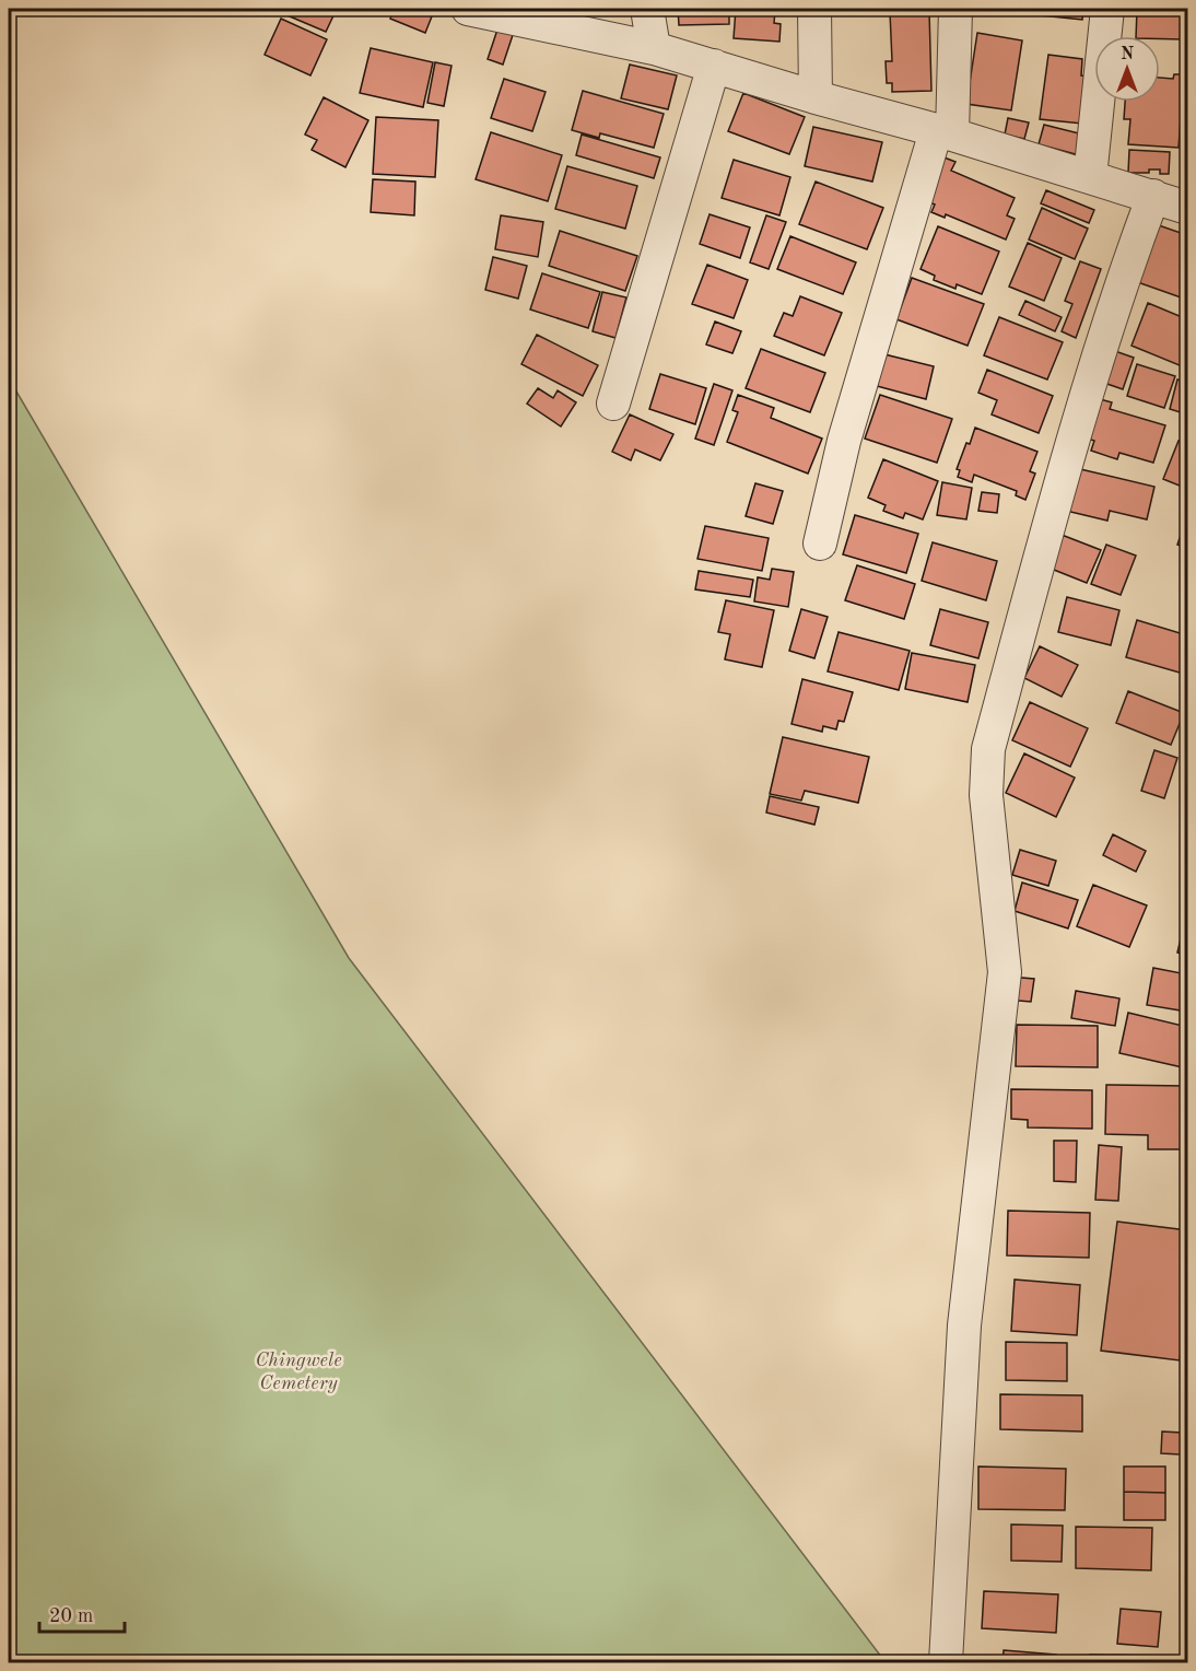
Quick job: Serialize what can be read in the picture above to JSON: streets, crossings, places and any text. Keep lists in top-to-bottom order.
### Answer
{
  "parks": ["Chingwele Cemetery"],
  "scale_bar": "20 m",
  "north": "top"
}
